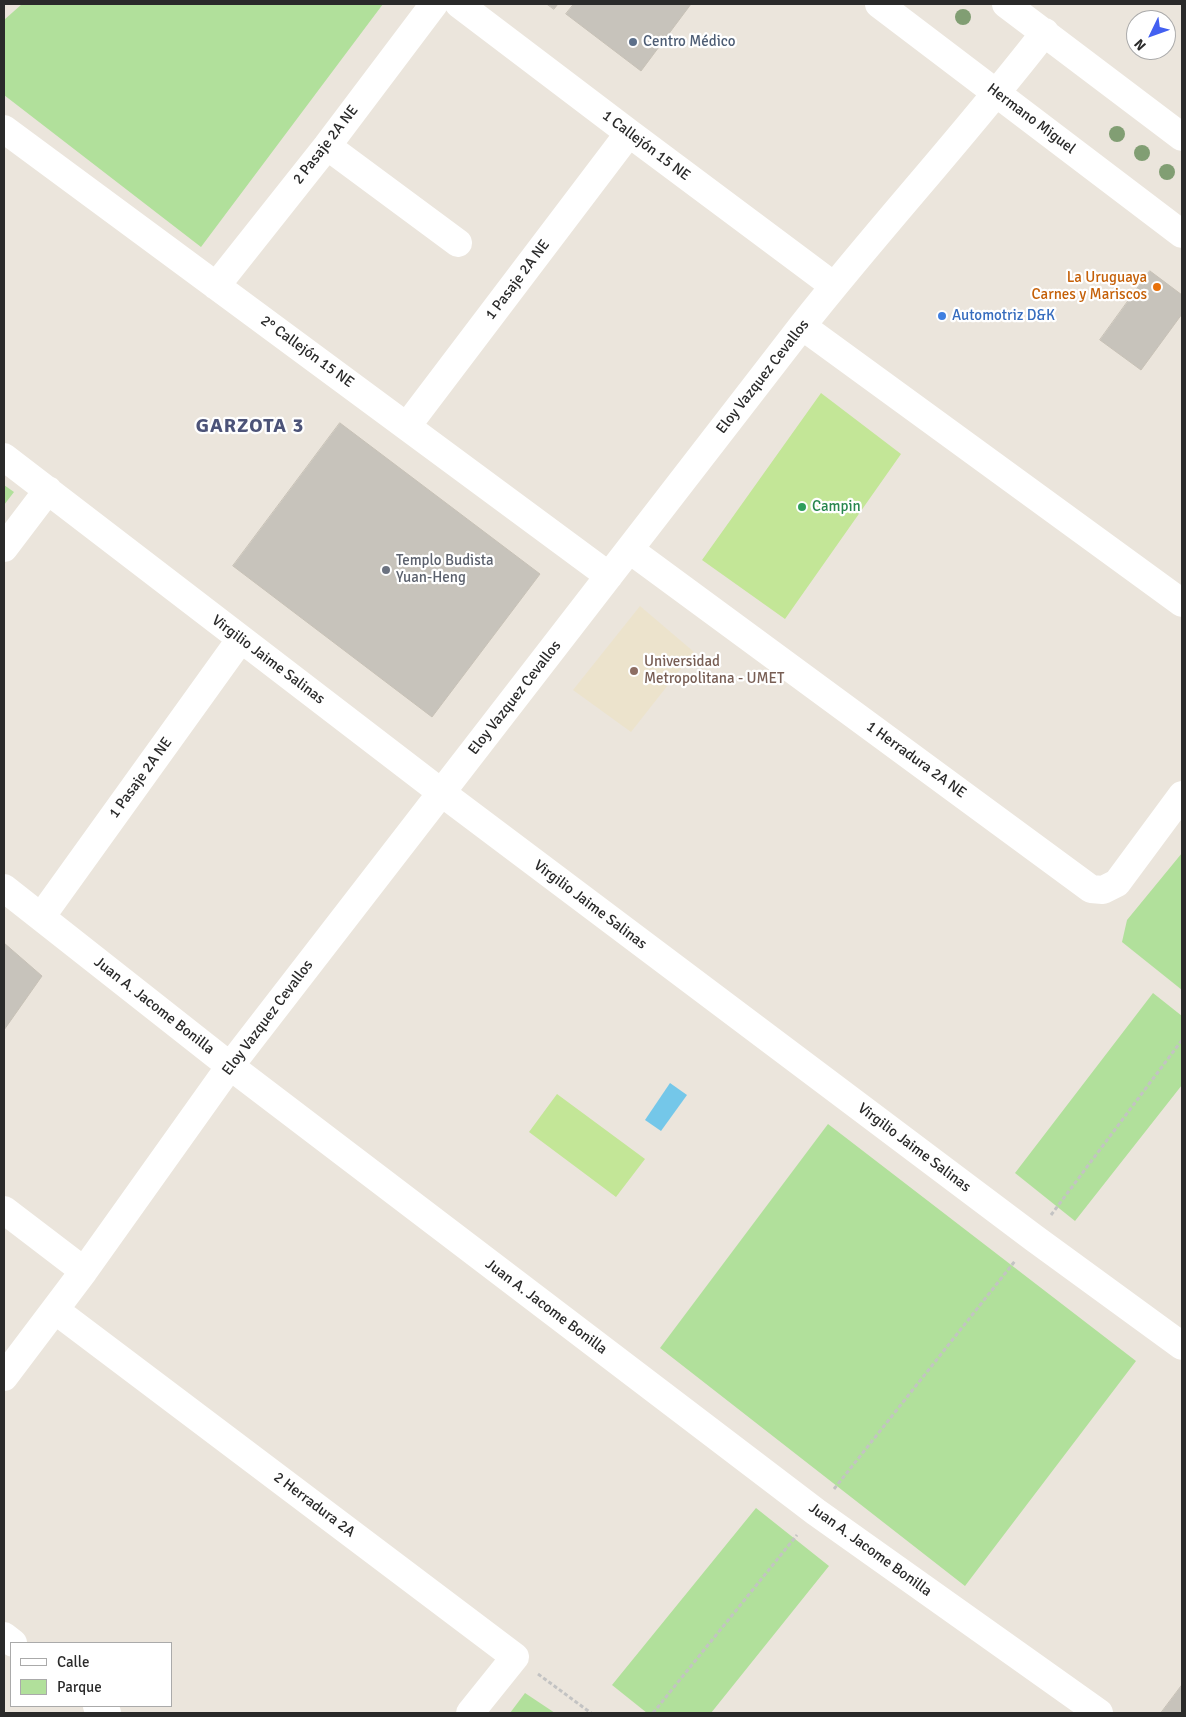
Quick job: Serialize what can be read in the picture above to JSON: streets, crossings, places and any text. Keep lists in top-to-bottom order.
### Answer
{
  "streets": {
    "street": [
      "Hermano Miguel",
      "2 Pasaje 2A NE",
      "1 Callejón 15 NE",
      "1 Pasaje 2A NE",
      "2° Callejón 15 NE",
      "Eloy Vazquez Cevallos",
      "Virgilio Jaime Salinas",
      "1 Herradura 2A NE",
      "Juan A. Jacome Bonilla",
      "2 Herradura 2A"
    ]
  },
  "crossings": [
    ["Hermano Miguel", "Eloy Vazquez Cevallos"],
    ["2 Pasaje 2A NE", "2° Callejón 15 NE"],
    ["1 Callejón 15 NE", "1 Pasaje 2A NE"],
    ["1 Callejón 15 NE", "Eloy Vazquez Cevallos"],
    ["1 Pasaje 2A NE", "2° Callejón 15 NE"],
    ["1 Pasaje 2A NE", "Virgilio Jaime Salinas"],
    ["1 Pasaje 2A NE", "Juan A. Jacome Bonilla"],
    ["2° Callejón 15 NE", "Eloy Vazquez Cevallos"],
    ["Eloy Vazquez Cevallos", "Virgilio Jaime Salinas"],
    ["Eloy Vazquez Cevallos", "1 Herradura 2A NE"],
    ["Eloy Vazquez Cevallos", "Juan A. Jacome Bonilla"],
    ["Eloy Vazquez Cevallos", "2 Herradura 2A"]
  ],
  "districts": ["GARZOTA 3"],
  "places": [
    "Centro Médico",
    "La Uruguaya Carnes y Mariscos",
    "Automotriz D&K",
    "Campin",
    "Templo Budista Yuan-Heng",
    "Universidad Metropolitana - UMET"
  ],
  "legend": ["Calle", "Parque"],
  "north": "bottom left"
}
